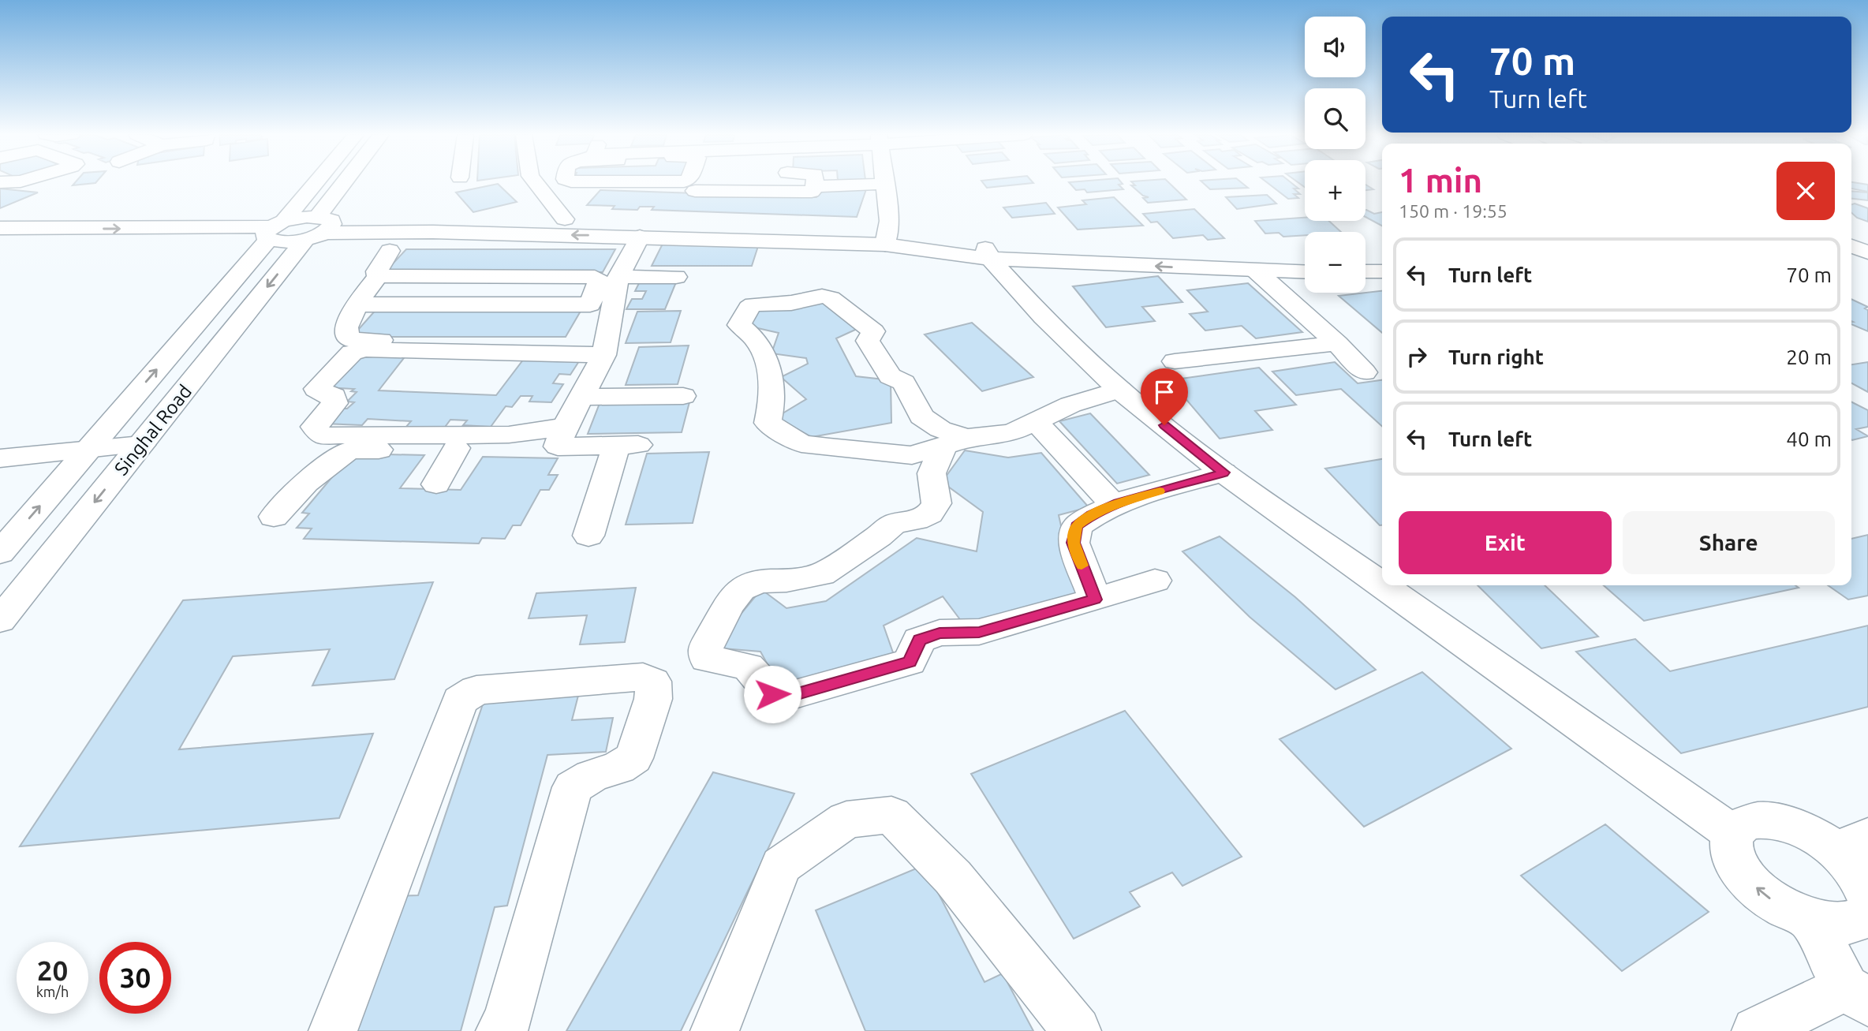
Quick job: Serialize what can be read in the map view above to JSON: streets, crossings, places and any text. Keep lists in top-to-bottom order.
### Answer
{
  "streets": {
    "main road": ["Singhal Road"]
  },
  "page": {
    "map_buttons": ["+", "−"],
    "turn": ["70 m", "Turn left"],
    "heading": ["1 min", "150 m · 19:55"],
    "list": [
      {
        "name": "Turn left",
        "value": "70 m"
      },
      {
        "name": "Turn right",
        "value": "20 m"
      },
      {
        "name": "Turn left",
        "value": "40 m"
      }
    ],
    "buttons": ["Exit", "Share"],
    "speed": "20 km/h",
    "limit": "30"
  }
}
